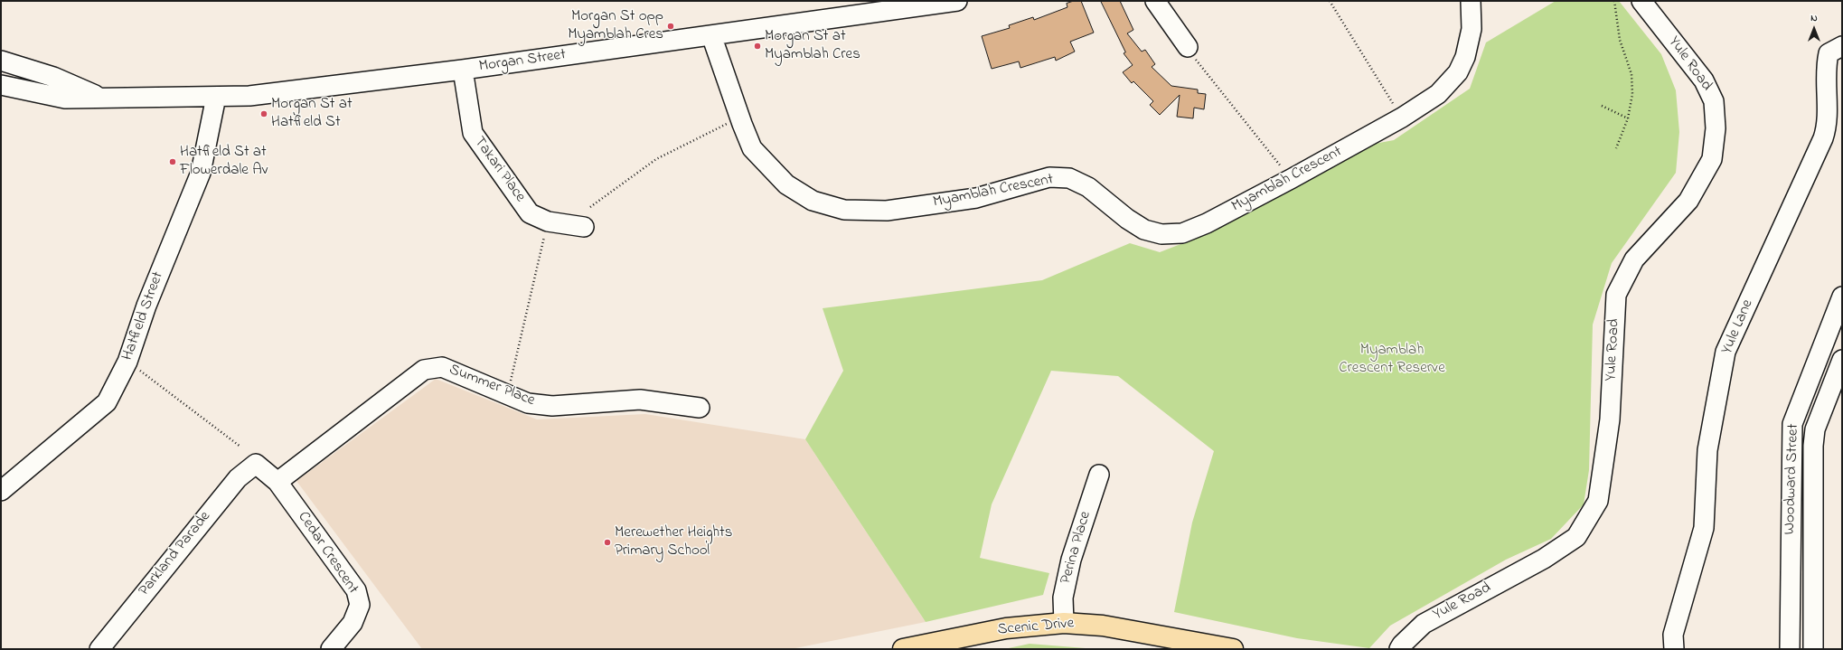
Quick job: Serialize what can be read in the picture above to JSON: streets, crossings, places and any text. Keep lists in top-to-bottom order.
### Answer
{
  "streets": {
    "main road": ["Scenic Drive"],
    "street": [
      "Morgan Street",
      "Yule Road",
      "Takari Place",
      "Myamblah Crescent",
      "Hatfield Street",
      "Yule Lane",
      "Summer Place",
      "Woodward Street",
      "Perina Place",
      "Cedar Crescent",
      "Parkland Parade"
    ]
  },
  "crossings": [
    ["Morgan Street", "Takari Place"],
    ["Morgan Street", "Myamblah Crescent"],
    ["Morgan Street", "Hatfield Street"],
    ["Summer Place", "Cedar Crescent"],
    ["Perina Place", "Scenic Drive"],
    ["Cedar Crescent", "Parkland Parade"]
  ],
  "parks": ["Myamblah Crescent Reserve"],
  "places": [
    "Morgan St opp Myamblah Cres",
    "Morgan St at Myamblah Cres",
    "Morgan St at Hatfield St",
    "Hatfield St at Flowerdale Av",
    "Merewether Heights Primary School"
  ],
  "north": "top"
}
